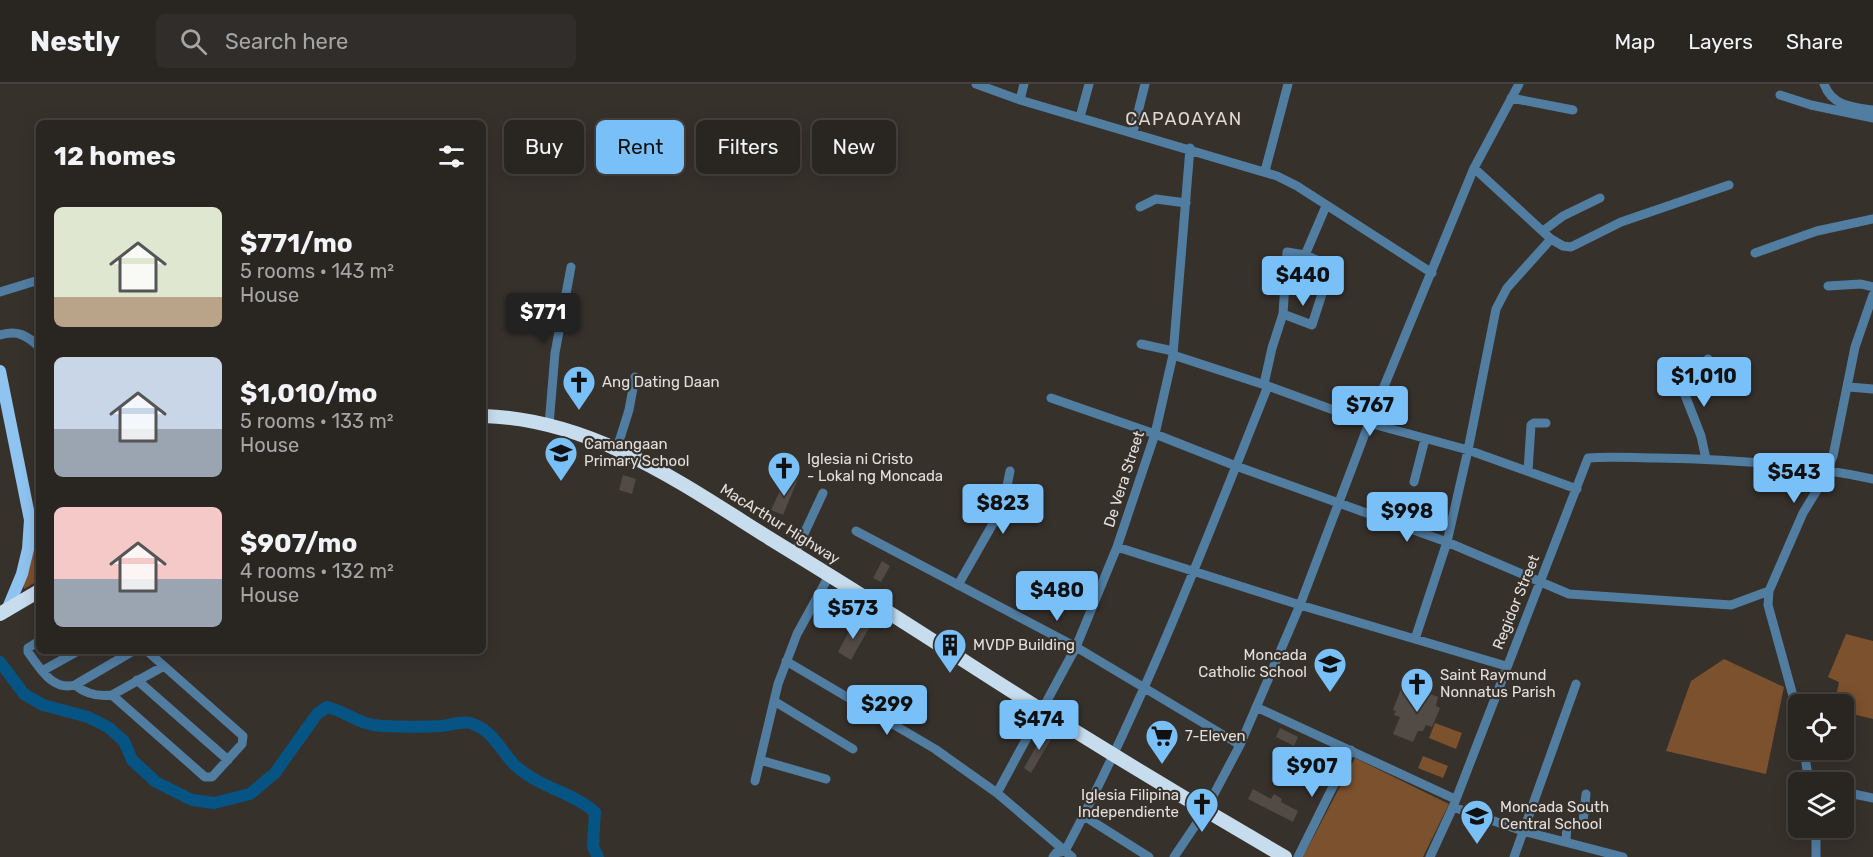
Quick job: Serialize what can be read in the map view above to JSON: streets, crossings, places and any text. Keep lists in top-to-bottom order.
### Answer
{
  "streets": {
    "highway": ["MacArthur Highway"],
    "street": ["De Vera Street", "Regidor Street"]
  },
  "crossings": [
    ["De Vera Street", "MacArthur Highway"]
  ],
  "districts": ["CAPAOAYAN"],
  "places": {
    "church": [
      "Ang Dating Daan",
      "Iglesia ni Cristo - Lokal ng Moncada",
      "Saint Raymund Nonnatus Parish",
      "Iglesia Filipina Independiente"
    ],
    "school or university": ["Camangaan Primary School", "Moncada Catholic School", "Moncada South Central School"],
    "building": ["MVDP Building"],
    "supermarket": ["7-Eleven"]
  },
  "page": {
    "header": "Nestly",
    "search": "Search here",
    "nav": ["Map", "Layers", "Share"],
    "chip": [
      "Buy",
      "Rent",
      "Filters",
      "New"
    ],
    "heading": "12 homes",
    "list": [
      {
        "name": "$771/mo",
        "note": "5 rooms · 143 m² · House"
      },
      {
        "name": "$1,010/mo",
        "note": "5 rooms · 133 m² · House"
      },
      {
        "name": "$907/mo",
        "note": "4 rooms · 132 m² · House"
      }
    ],
    "price": [
      "$440",
      "$771",
      "$1,010",
      "$767",
      "$543",
      "$823",
      "$998",
      "$480",
      "$573",
      "$299",
      "$474",
      "$907"
    ]
  }
}
